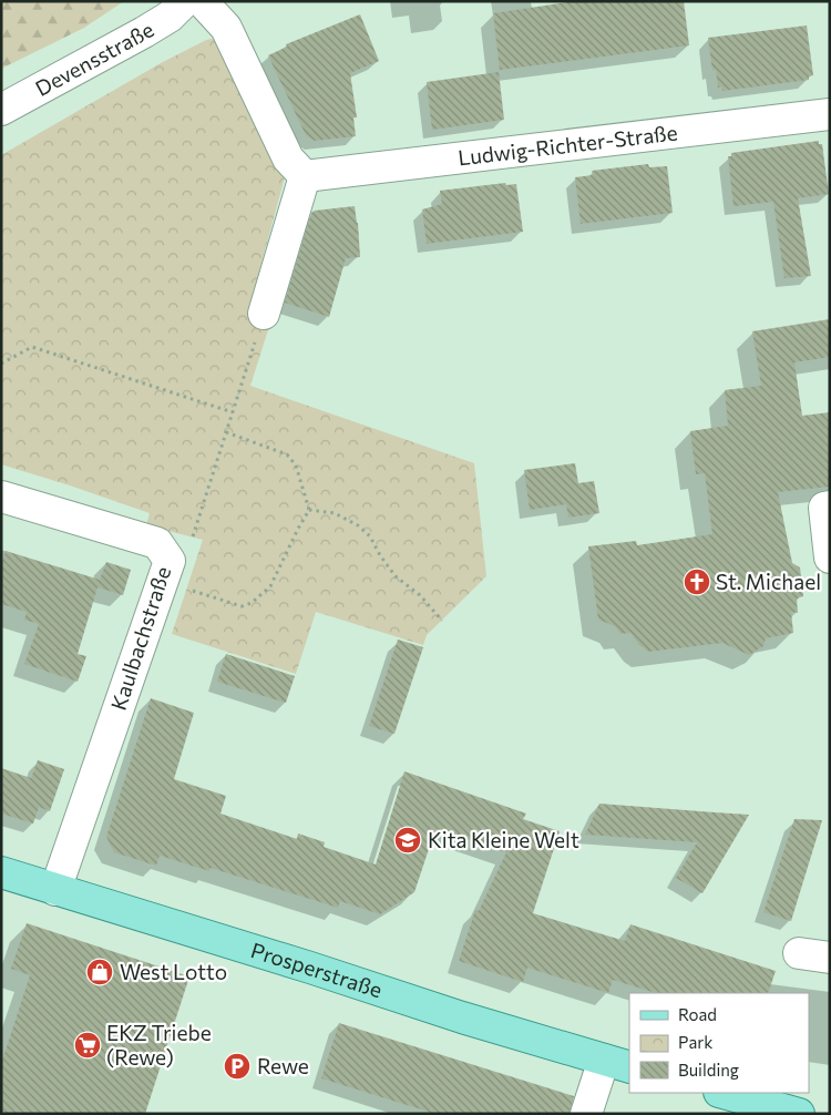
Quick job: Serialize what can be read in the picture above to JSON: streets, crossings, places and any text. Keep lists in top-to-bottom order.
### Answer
{
  "streets": {
    "main road": ["Prosperstraße"],
    "street": ["Devensstraße", "Ludwig-Richter-Straße", "Kaulbachstraße"]
  },
  "crossings": [
    ["Kaulbachstraße", "Prosperstraße"]
  ],
  "places": {
    "church": ["St. Michael"],
    "school or university": ["Kita Kleine Welt"],
    "shop": ["West Lotto"],
    "supermarket": ["EKZ Triebe (Rewe)"],
    "parking": ["Rewe"]
  },
  "legend": ["Road", "Park", "Building"]
}
